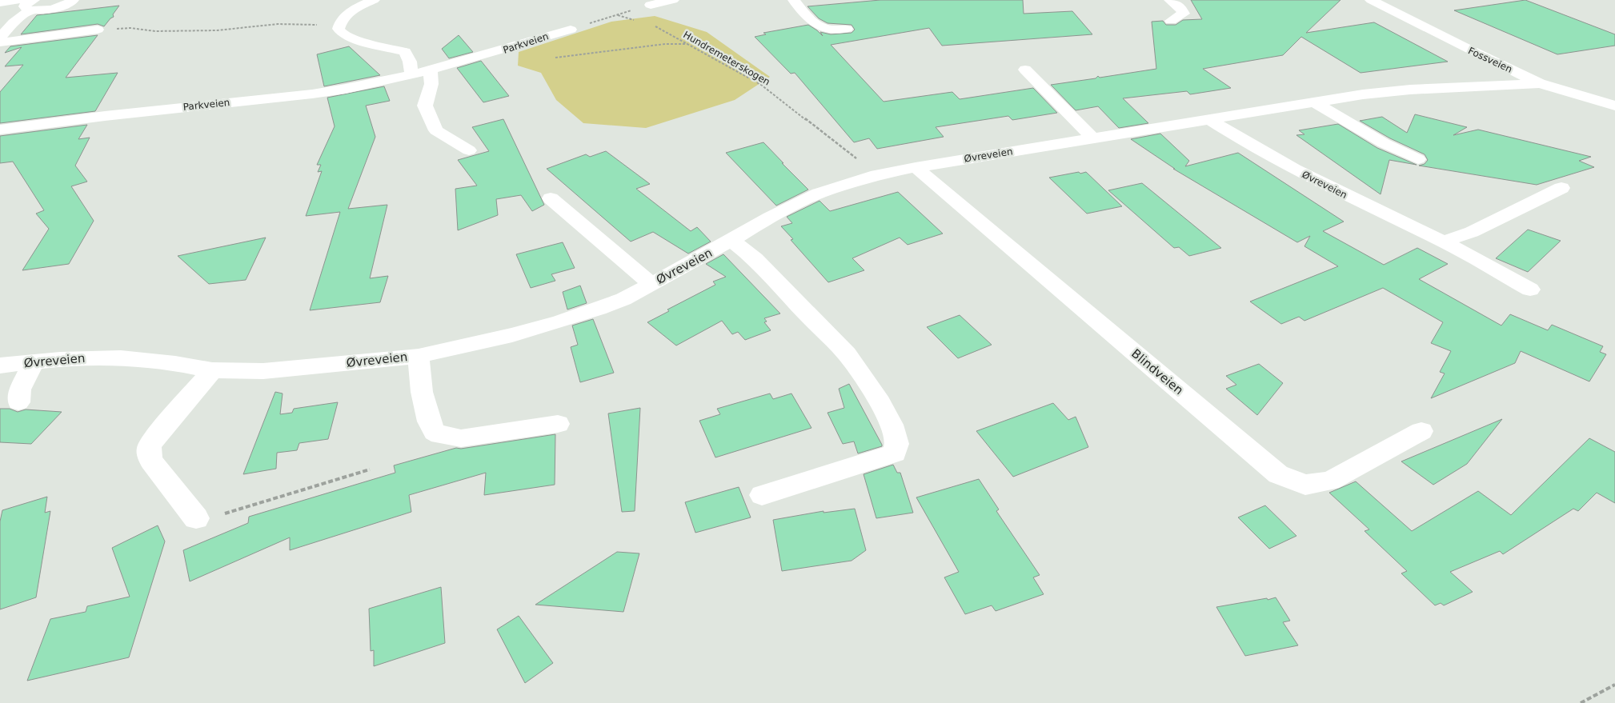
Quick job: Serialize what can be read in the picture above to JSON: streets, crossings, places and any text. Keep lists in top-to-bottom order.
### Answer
{
  "streets": {
    "street": [
      "Parkveien",
      "Fossveien",
      "Øvreveien",
      "Blindveien"
    ],
    "path": ["Hundremeterskogen"]
  },
  "crossings": [
    ["Hundremeterskogen", "Øvreveien"],
    ["Fossveien", "Øvreveien"],
    ["Øvreveien", "Blindveien"]
  ]
}
